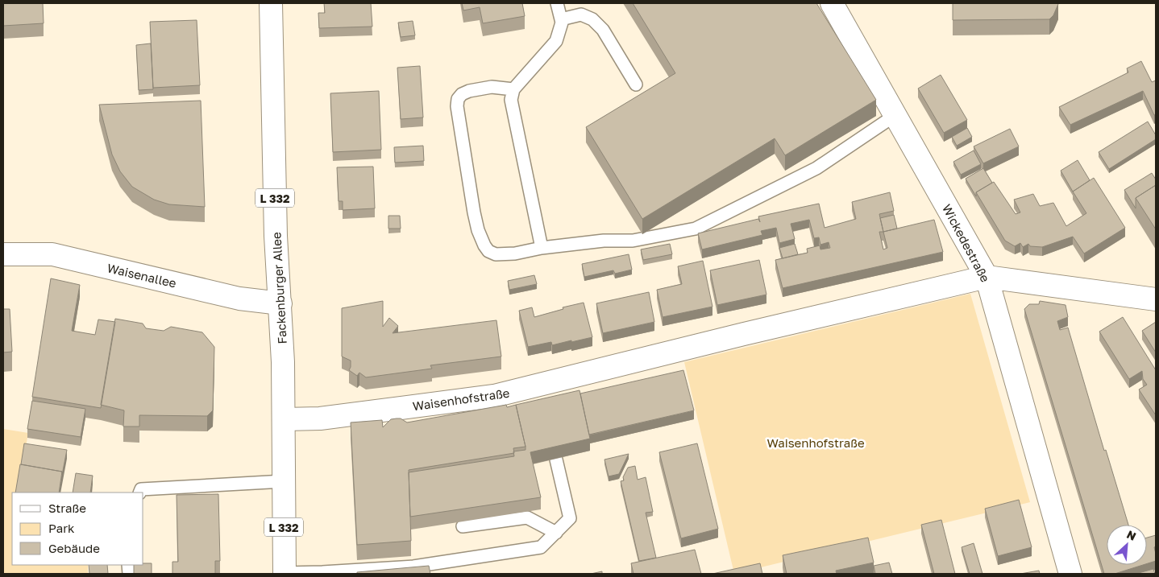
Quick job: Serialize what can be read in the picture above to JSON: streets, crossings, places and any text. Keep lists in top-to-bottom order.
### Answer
{
  "streets": {
    "street": [
      "L 332",
      "Wickedestraße",
      "Waisenallee",
      "Fackenburger Allee",
      "Waisenhofstraße"
    ]
  },
  "crossings": [
    ["Wickedestraße", "Waisenhofstraße"],
    ["Waisenallee", "Fackenburger Allee"],
    ["Fackenburger Allee", "Waisenhofstraße"]
  ],
  "parks": ["Waisenhofstraße"],
  "legend": ["Straße", "Park", "Gebäude"],
  "north": "top right"
}
